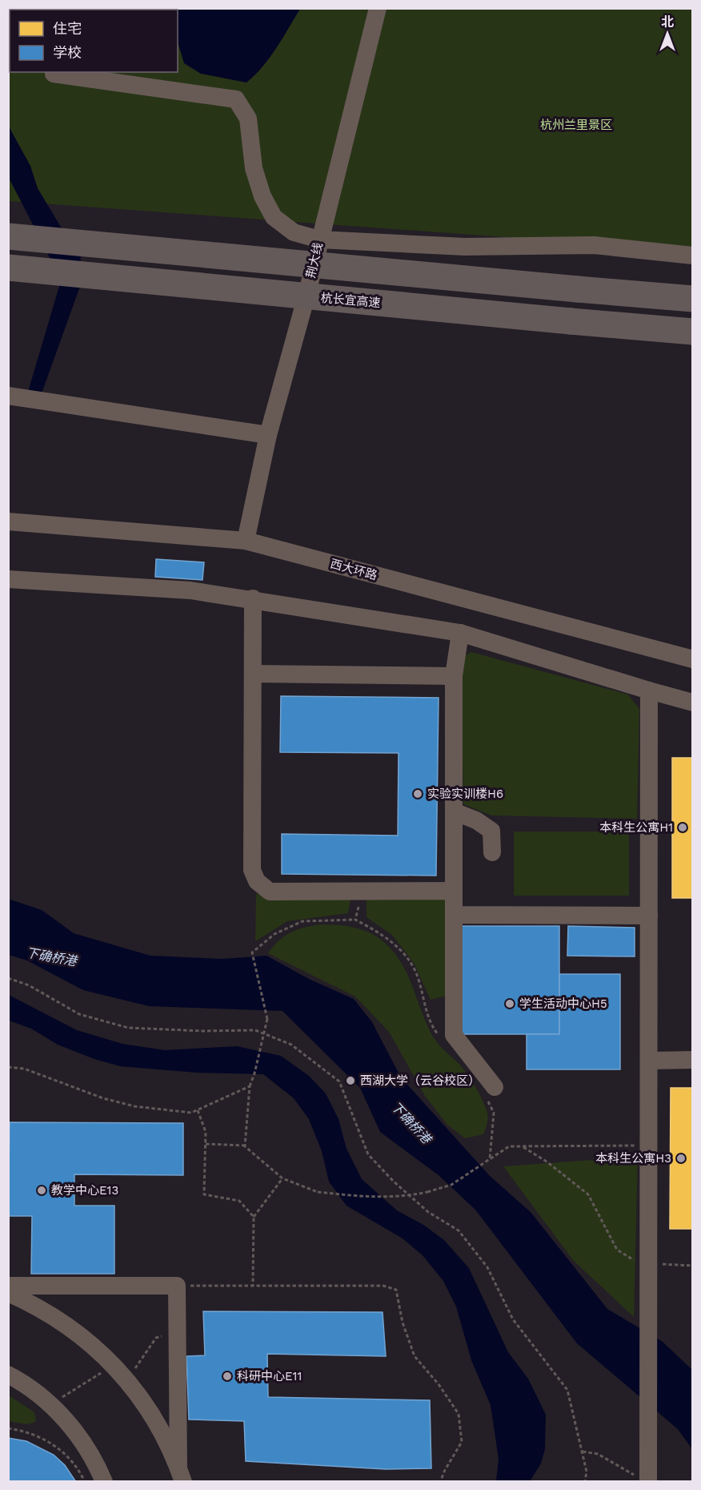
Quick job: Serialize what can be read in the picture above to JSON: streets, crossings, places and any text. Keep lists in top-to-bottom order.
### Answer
{
  "streets": {
    "highway": ["杭长宜高速"],
    "street": ["荆大线", "西大环路"]
  },
  "crossings": [
    ["荆大线", "西大环路"]
  ],
  "water": ["下确桥港"],
  "parks": ["杭州兰里景区"],
  "places": [
    "实验实训楼H6",
    "本科生公寓H1",
    "学生活动中心H5",
    "西湖大学（云谷校区）",
    "本科生公寓H3",
    "教学中心E13",
    "科研中心E11"
  ],
  "legend": ["住宅", "学校"],
  "north": "top"
}
